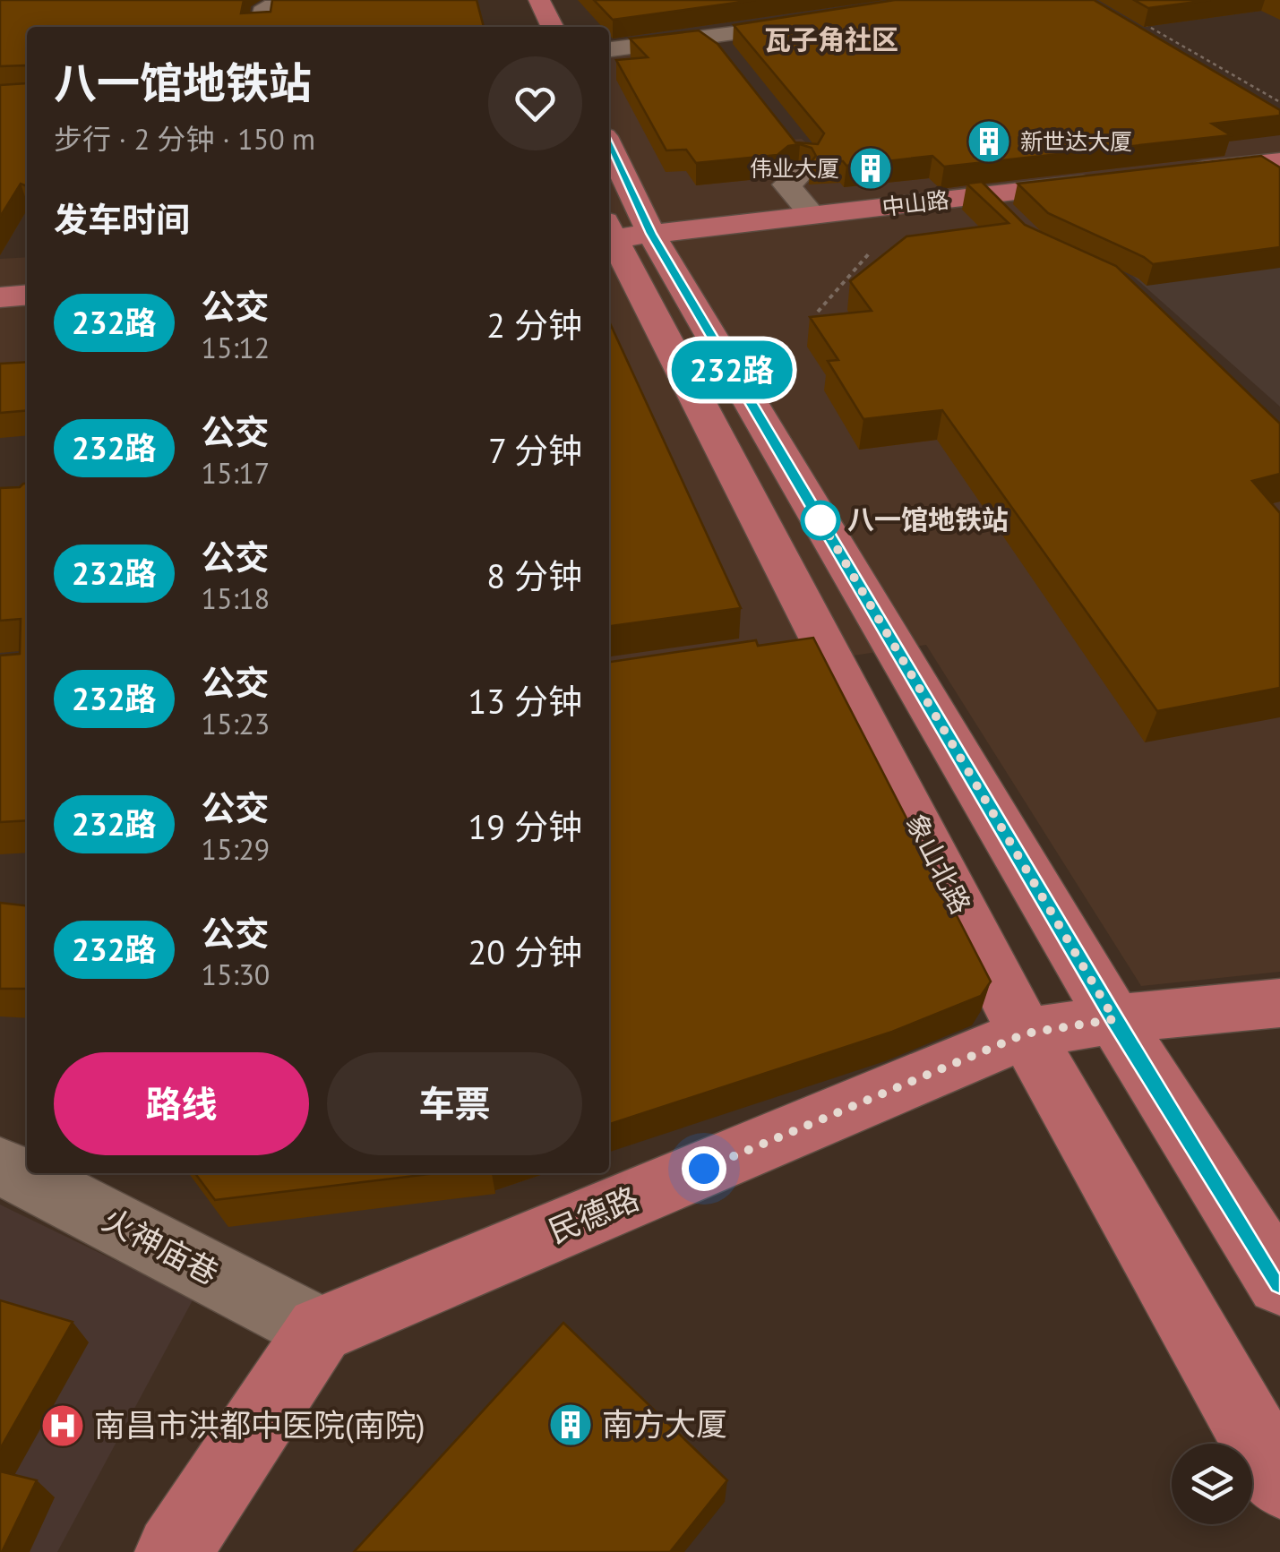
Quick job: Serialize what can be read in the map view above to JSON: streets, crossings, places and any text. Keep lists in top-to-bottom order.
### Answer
{
  "streets": {
    "main road": ["中山路", "象山北路", "民德路"],
    "street": ["火神庙巷"]
  },
  "crossings": [
    ["象山北路", "民德路"],
    ["民德路", "火神庙巷"]
  ],
  "districts": ["瓦子角社区"],
  "places": {
    "building": ["新世达大厦", "伟业大厦", "南方大厦"],
    "other": ["八一馆地铁站"],
    "hospital": ["南昌市洪都中医院(南院)"]
  },
  "lines": ["bus line 232路"],
  "page": {
    "on_map": "232路",
    "heading": [
      ["八一馆地铁站", "步行 · 2 分钟 · 150 m"],
      "发车时间"
    ],
    "list": [
      {
        "mark": "232路",
        "name": "公交",
        "note": "15:12",
        "value": "2 分钟"
      },
      {
        "mark": "232路",
        "name": "公交",
        "note": "15:17",
        "value": "7 分钟"
      },
      {
        "mark": "232路",
        "name": "公交",
        "note": "15:18",
        "value": "8 分钟"
      },
      {
        "mark": "232路",
        "name": "公交",
        "note": "15:23",
        "value": "13 分钟"
      },
      {
        "mark": "232路",
        "name": "公交",
        "note": "15:29",
        "value": "19 分钟"
      },
      {
        "mark": "232路",
        "name": "公交",
        "note": "15:30",
        "value": "20 分钟"
      }
    ],
    "buttons": ["路线", "车票"]
  }
}
